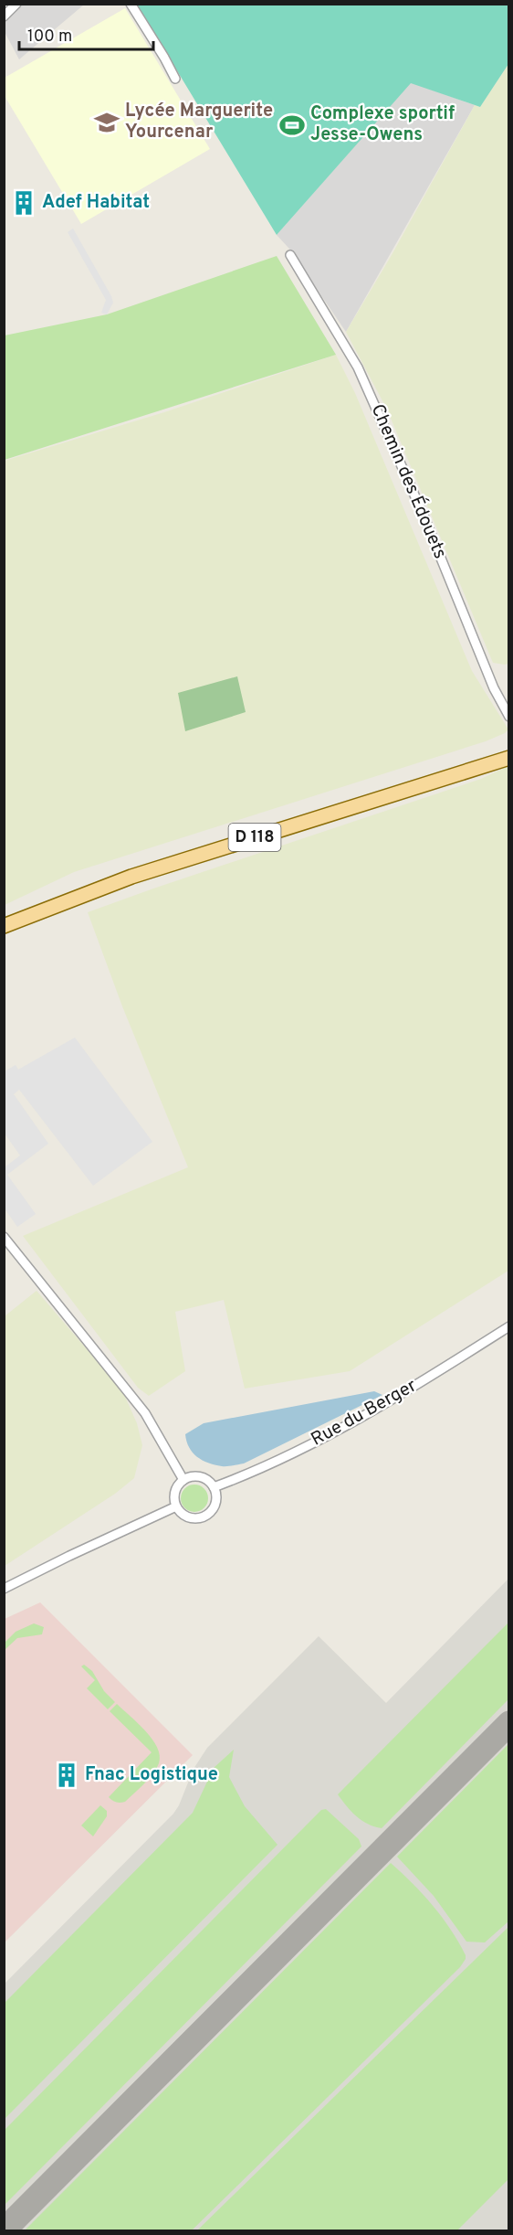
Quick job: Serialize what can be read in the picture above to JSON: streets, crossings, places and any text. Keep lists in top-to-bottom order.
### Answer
{
  "streets": {
    "main road": ["D 118"],
    "street": ["Chemin des Édouets", "Rue du Berger"]
  },
  "places": {
    "school or university": ["Lycée Marguerite Yourcenar"],
    "sports": ["Complexe sportif Jesse-Owens"],
    "building": ["Adef Habitat", "Fnac Logistique"]
  },
  "scale_bar": "100 m"
}
